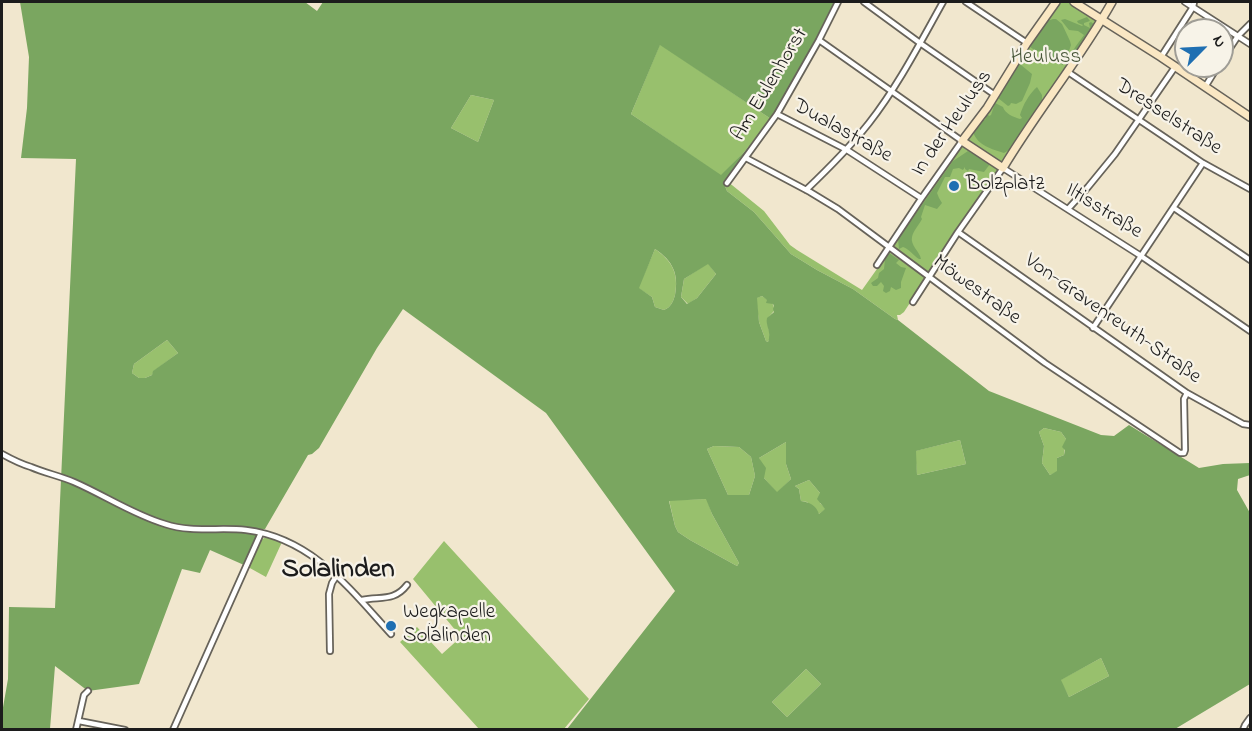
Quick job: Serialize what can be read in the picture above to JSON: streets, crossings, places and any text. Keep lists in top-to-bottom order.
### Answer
{
  "streets": {
    "street": [
      "Am Eulenhorst",
      "Dresselstraße",
      "In der Heuluss",
      "Dualastraße",
      "Iltisstraße",
      "Möwestraße",
      "Von-Gravenreuth-Straße"
    ]
  },
  "crossings": [
    ["Am Eulenhorst", "Dualastraße"],
    ["Am Eulenhorst", "Iltisstraße"],
    ["Am Eulenhorst", "Möwestraße"],
    ["In der Heuluss", "Dualastraße"],
    ["In der Heuluss", "Iltisstraße"],
    ["In der Heuluss", "Möwestraße"],
    ["Möwestraße", "Von-Gravenreuth-Straße"]
  ],
  "districts": ["Solalinden"],
  "parks": ["Heuluss"],
  "places": ["Bolzplatz", "Wegkapelle Solalinden"],
  "north": "top right"
}
